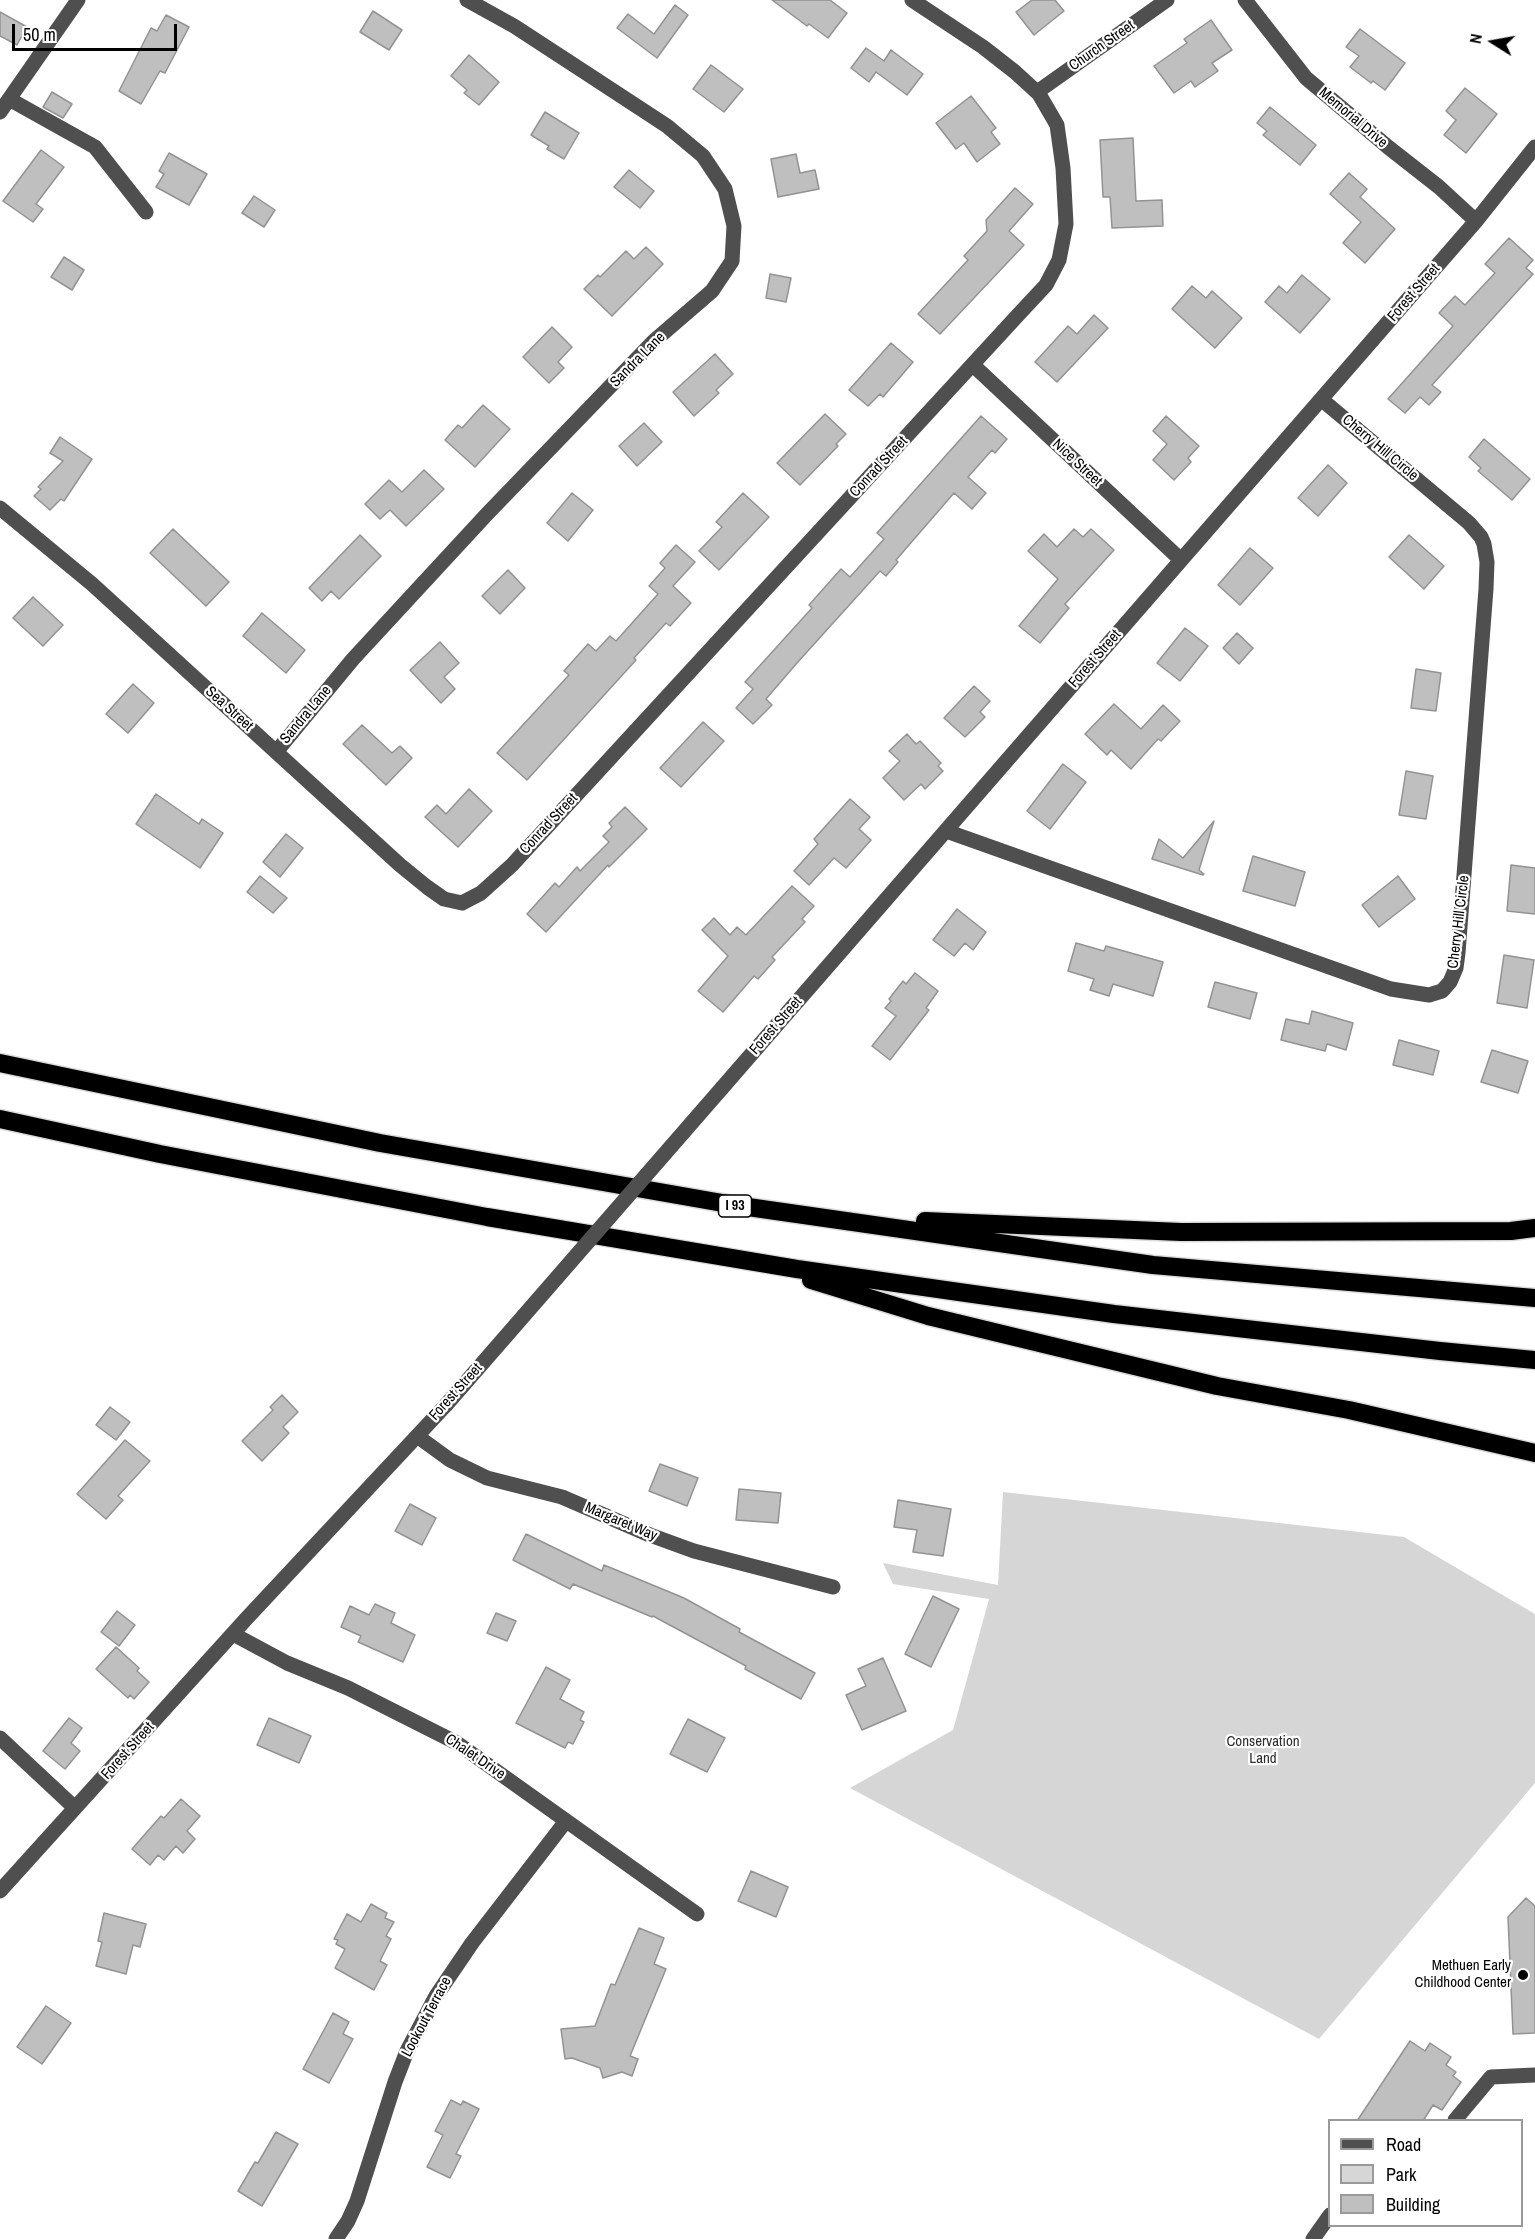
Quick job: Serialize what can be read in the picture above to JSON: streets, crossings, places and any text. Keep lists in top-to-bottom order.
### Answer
{
  "streets": {
    "highway": ["I 93"],
    "street": [
      "Church Street",
      "Memorial Drive",
      "Forest Street",
      "Sandra Lane",
      "Cherry Hill Circle",
      "Nice Street",
      "Conrad Street",
      "Sea Street",
      "Margaret Way",
      "Chalet Drive",
      "Lookout Terrace"
    ]
  },
  "crossings": [
    ["Church Street", "Conrad Street"],
    ["Memorial Drive", "Forest Street"],
    ["Forest Street", "Cherry Hill Circle"],
    ["Forest Street", "Nice Street"],
    ["Forest Street", "Margaret Way"],
    ["Forest Street", "Chalet Drive"],
    ["Sandra Lane", "Sea Street"],
    ["Nice Street", "Conrad Street"],
    ["Conrad Street", "Sea Street"],
    ["Chalet Drive", "Lookout Terrace"]
  ],
  "parks": ["Conservation Land"],
  "places": ["Methuen Early Childhood Center"],
  "legend": ["Road", "Park", "Building"],
  "scale_bar": "50 m",
  "north": "left"
}
